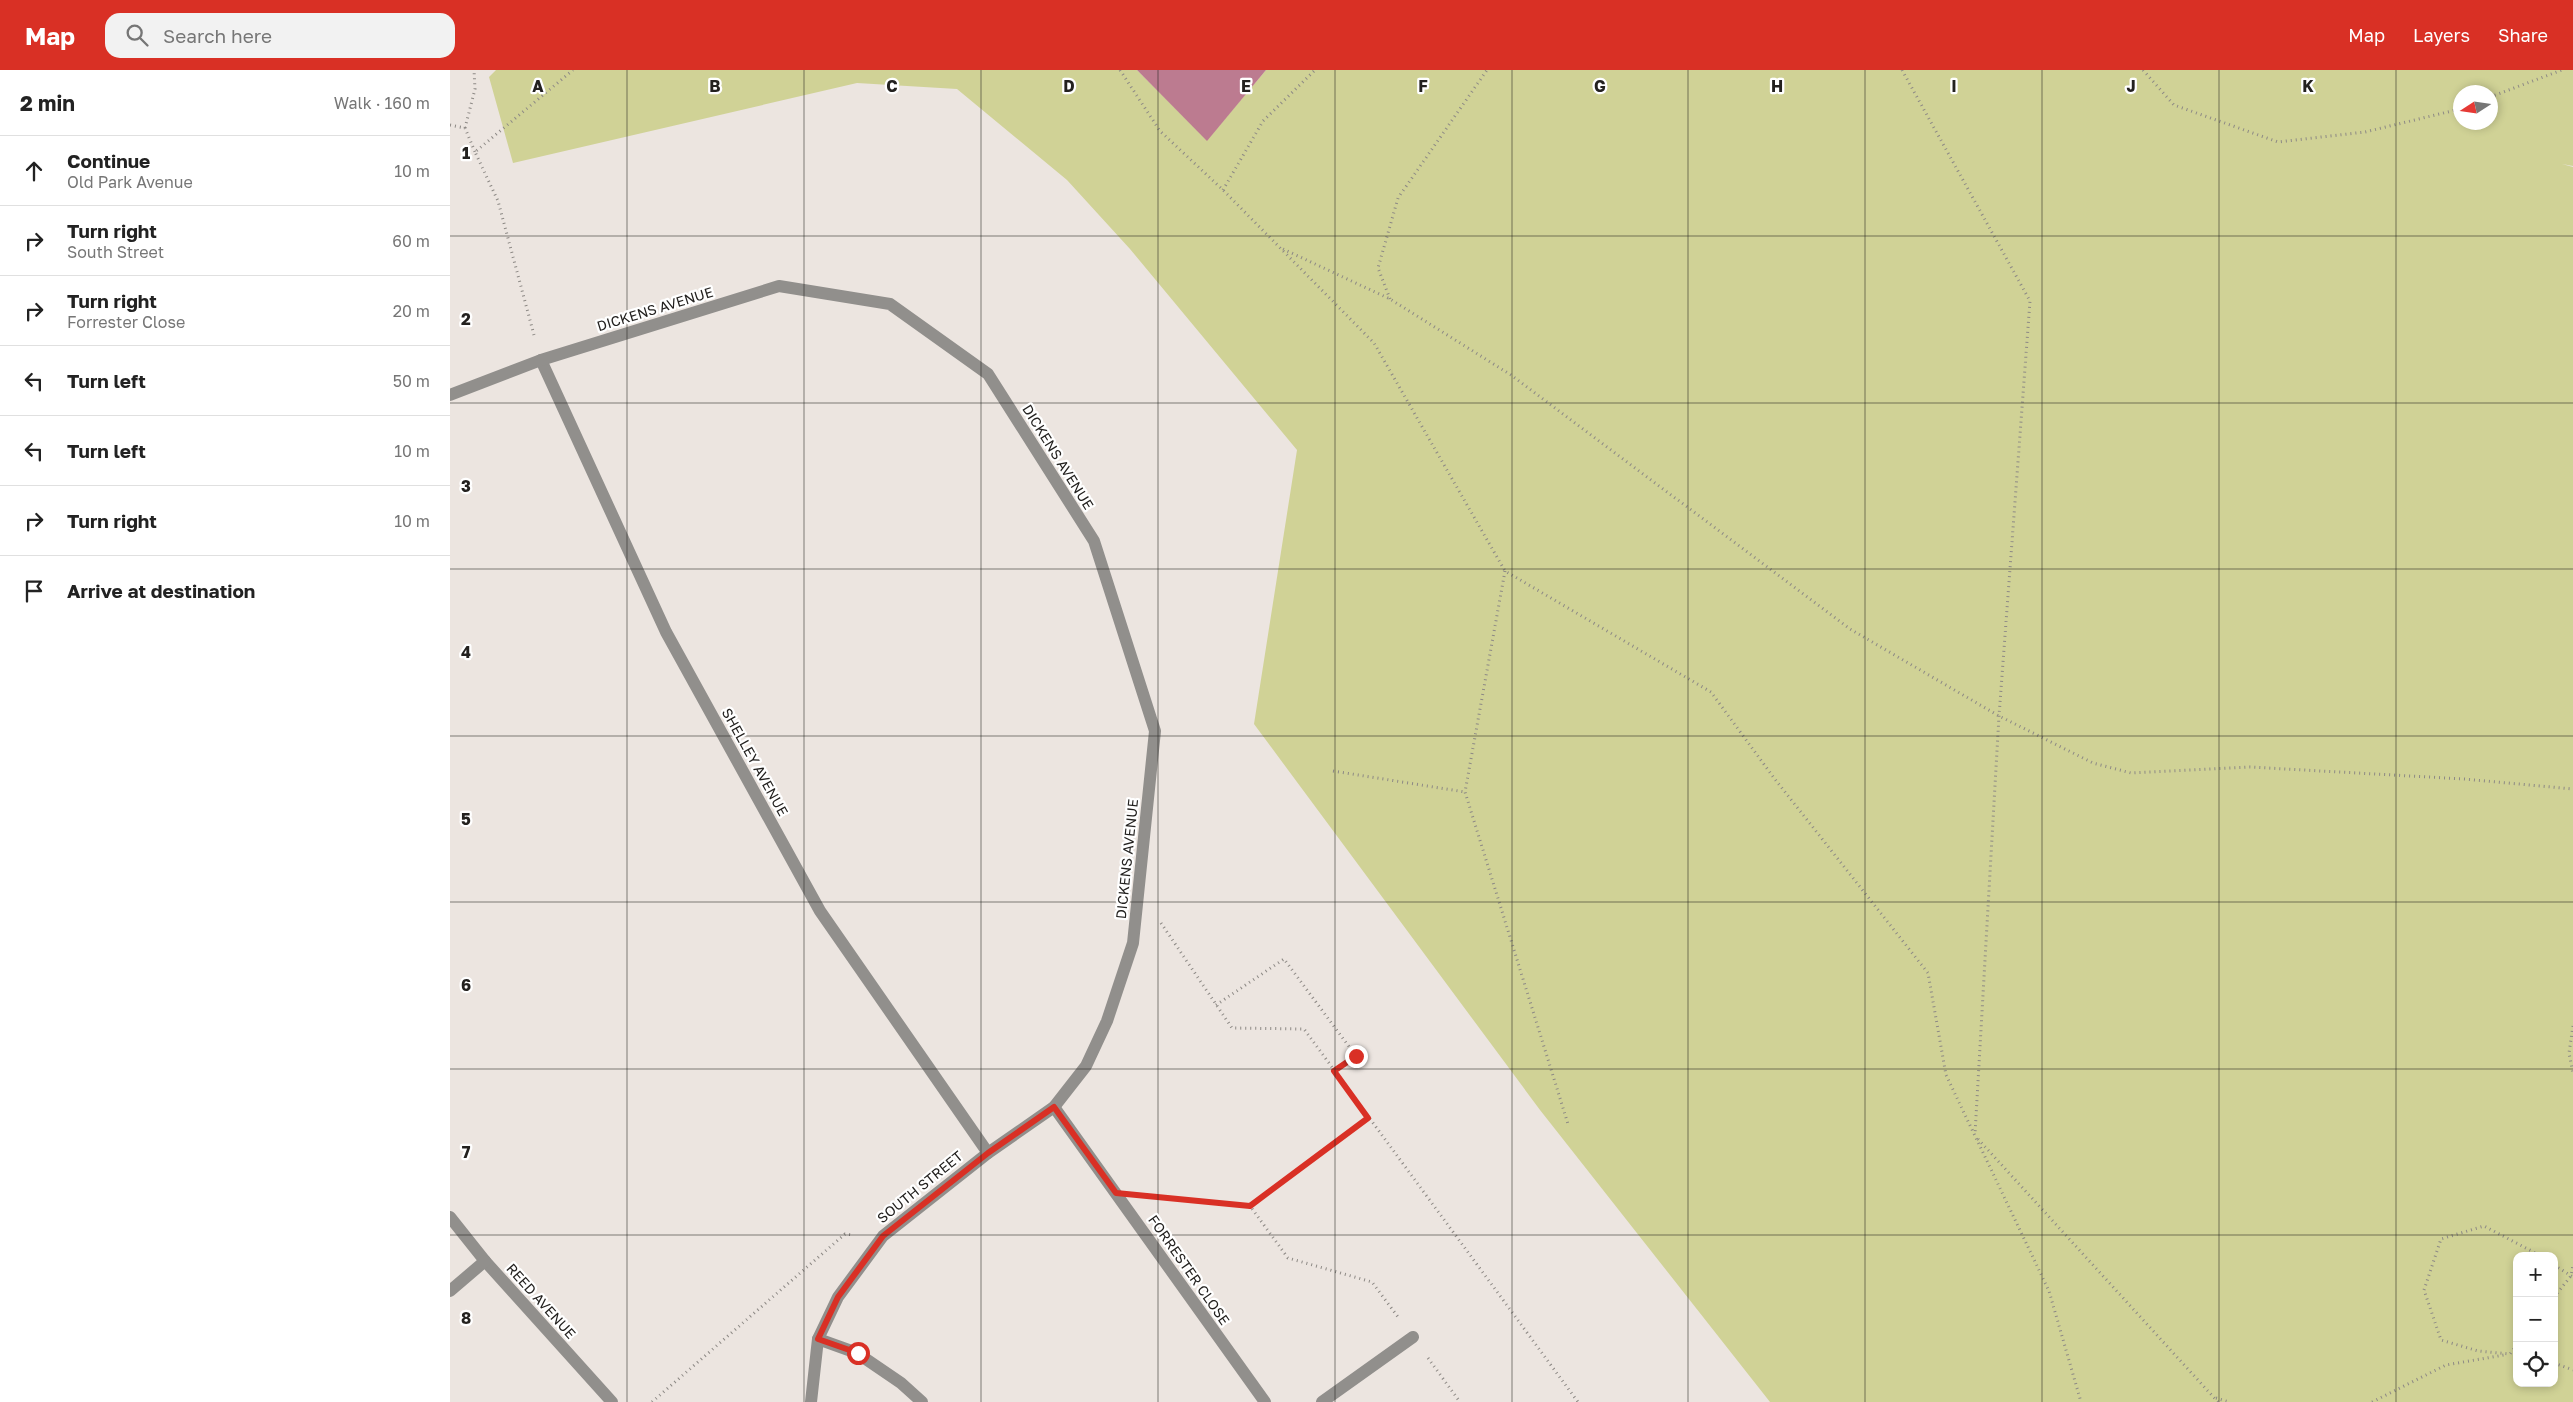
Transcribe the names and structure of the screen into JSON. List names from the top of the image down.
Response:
{
  "streets": {
    "street": [
      "DICKENS AVENUE",
      "SHELLEY AVENUE",
      "SOUTH STREET",
      "FORRESTER CLOSE",
      "REED AVENUE"
    ]
  },
  "crossings": [
    ["DICKENS AVENUE", "SHELLEY AVENUE"],
    ["DICKENS AVENUE", "SOUTH STREET"],
    ["DICKENS AVENUE", "FORRESTER CLOSE"],
    ["SHELLEY AVENUE", "SOUTH STREET"],
    ["SOUTH STREET", "FORRESTER CLOSE"]
  ],
  "north": "left",
  "page": {
    "header": "Map",
    "search": "Search here",
    "nav": ["Map", "Layers", "Share"],
    "heading": ["2 min", "Walk · 160 m"],
    "list": [
      ["Continue", "Old Park Avenue", "10 m"],
      ["Turn right", "South Street", "60 m"],
      ["Turn right", "Forrester Close", "20 m"],
      ["Turn left", "50 m"],
      ["Turn left", "10 m"],
      ["Turn right", "10 m"],
      "Arrive at destination"
    ],
    "map_buttons": ["+", "−"]
  },
  "grid": {
    "columns": [
      "A",
      "B",
      "C",
      "D",
      "E",
      "F",
      "G",
      "H",
      "I",
      "J",
      "K"
    ],
    "rows": [
      "1",
      "2",
      "3",
      "4",
      "5",
      "6",
      "7",
      "8"
    ]
  }
}
